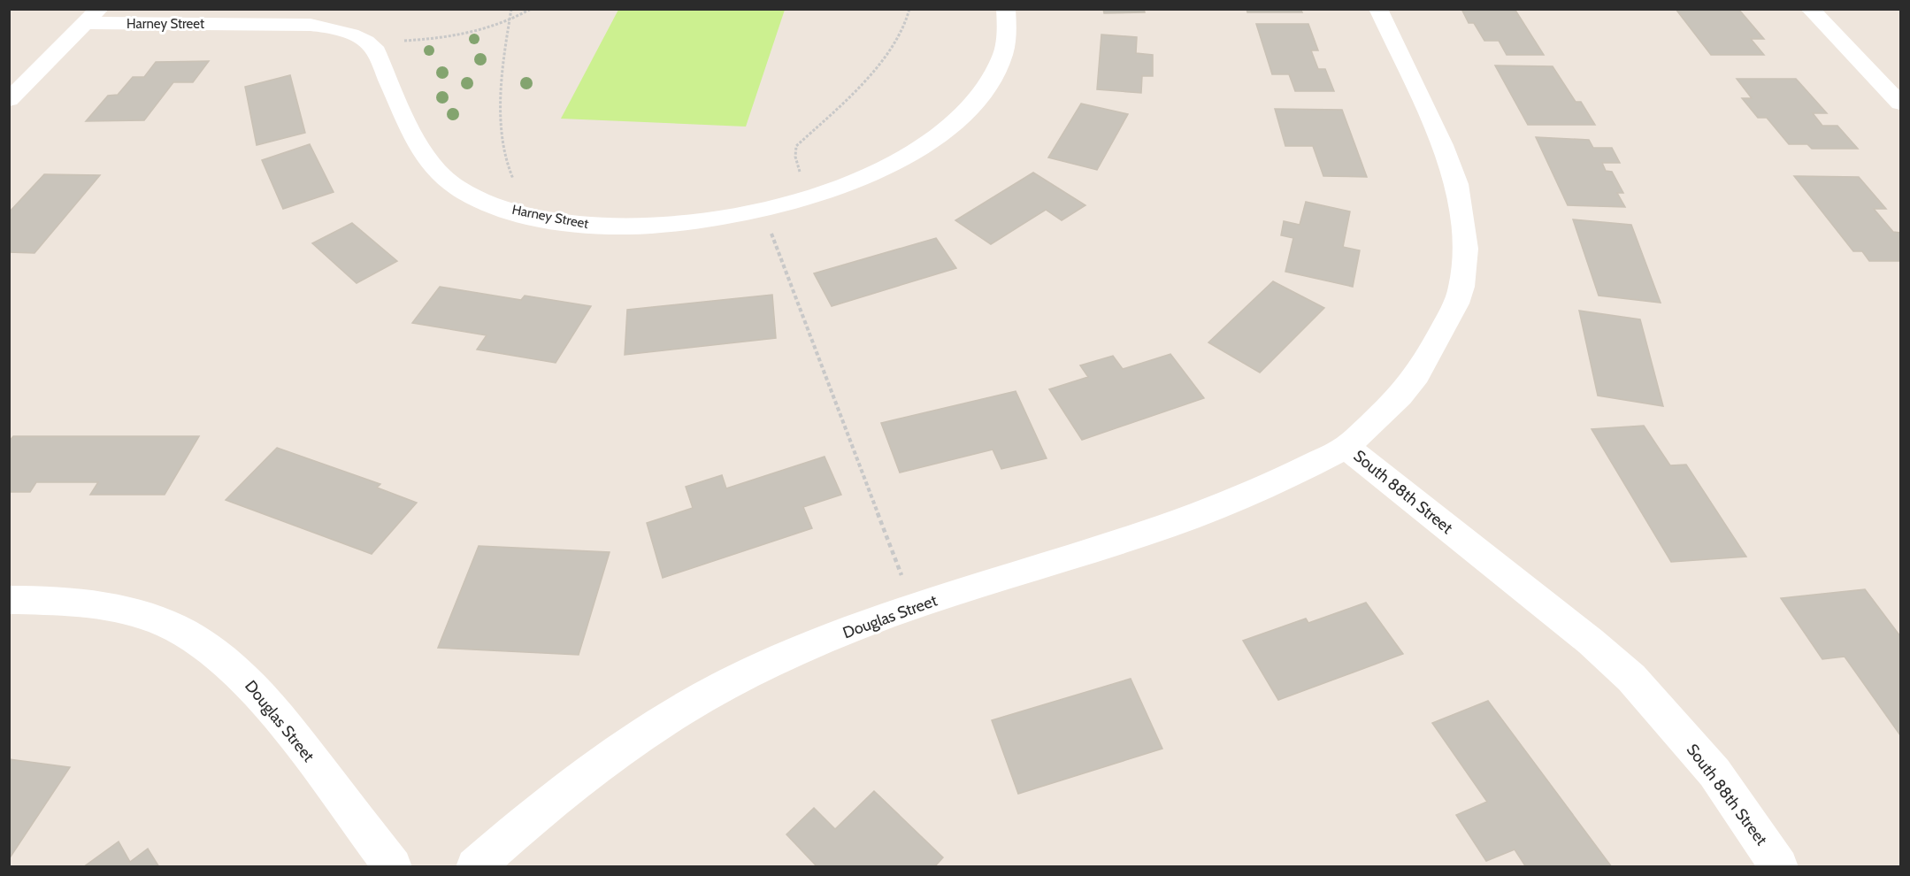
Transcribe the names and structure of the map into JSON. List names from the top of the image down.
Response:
{
  "streets": {
    "street": ["Harney Street", "South 88th Street", "Douglas Street"]
  },
  "crossings": [
    ["South 88th Street", "Douglas Street"]
  ]
}
